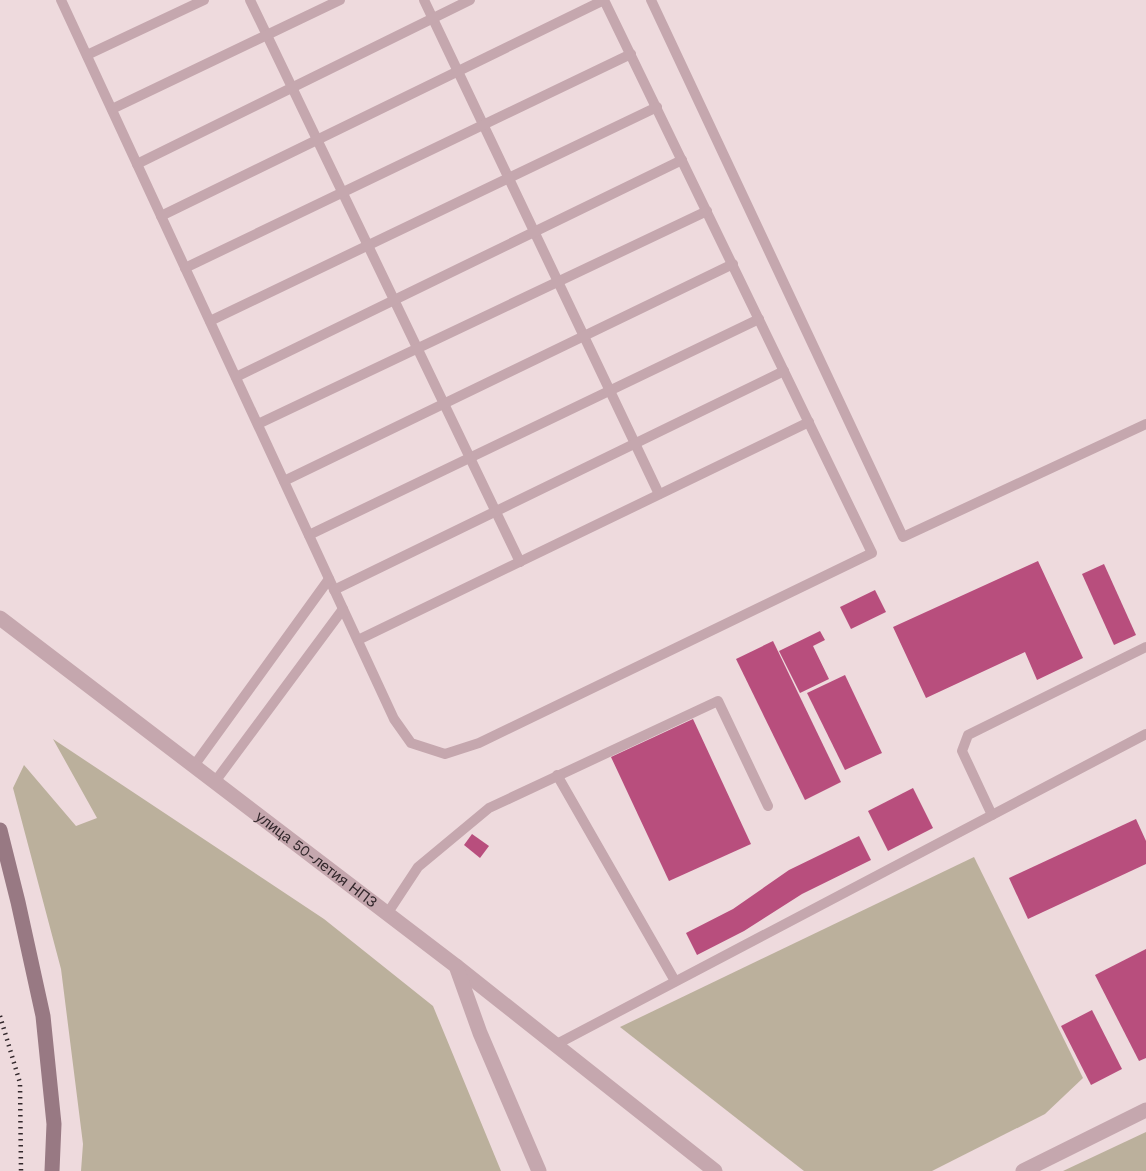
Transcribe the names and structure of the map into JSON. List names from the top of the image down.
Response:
{
  "streets": {
    "street": ["улица 50-летия НПЗ"]
  }
}
